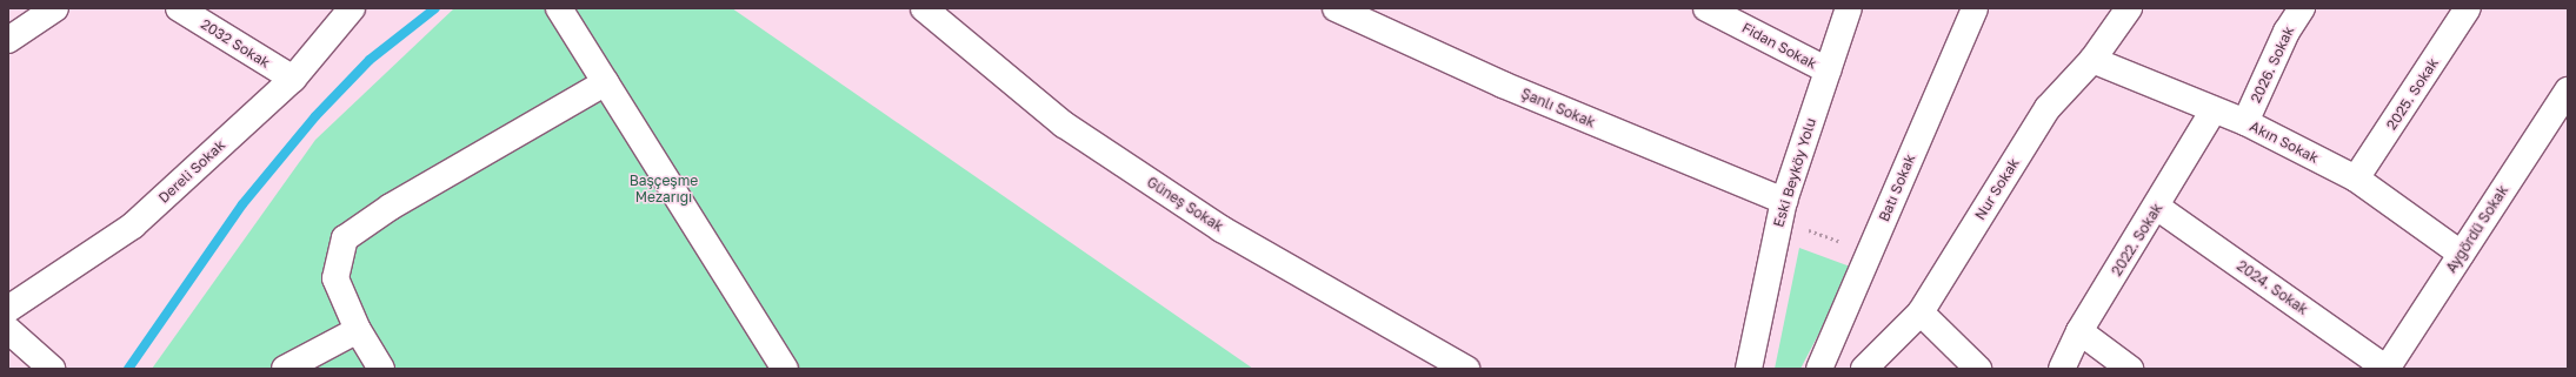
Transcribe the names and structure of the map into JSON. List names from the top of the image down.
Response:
{
  "streets": {
    "street": [
      "2032 Sokak",
      "Fidan Sokak",
      "2026. Sokak",
      "2025. Sokak",
      "Şanlı Sokak",
      "Akın Sokak",
      "Dereli Sokak",
      "Eski Beyköy Yolu",
      "Batı Sokak",
      "Nur Sokak",
      "Güneş Sokak",
      "Aygördü Sokak",
      "2022. Sokak",
      "2024. Sokak"
    ]
  },
  "crossings": [
    ["2032 Sokak", "Dereli Sokak"],
    ["Fidan Sokak", "Eski Beyköy Yolu"],
    ["2026. Sokak", "Akın Sokak"],
    ["2025. Sokak", "Akın Sokak"],
    ["Şanlı Sokak", "Eski Beyköy Yolu"],
    ["Akın Sokak", "Nur Sokak"],
    ["Akın Sokak", "Aygördü Sokak"],
    ["Akın Sokak", "2022. Sokak"],
    ["Aygördü Sokak", "2024. Sokak"],
    ["2022. Sokak", "2024. Sokak"]
  ],
  "parks": ["Başçeşme Mezarığı"]
}
